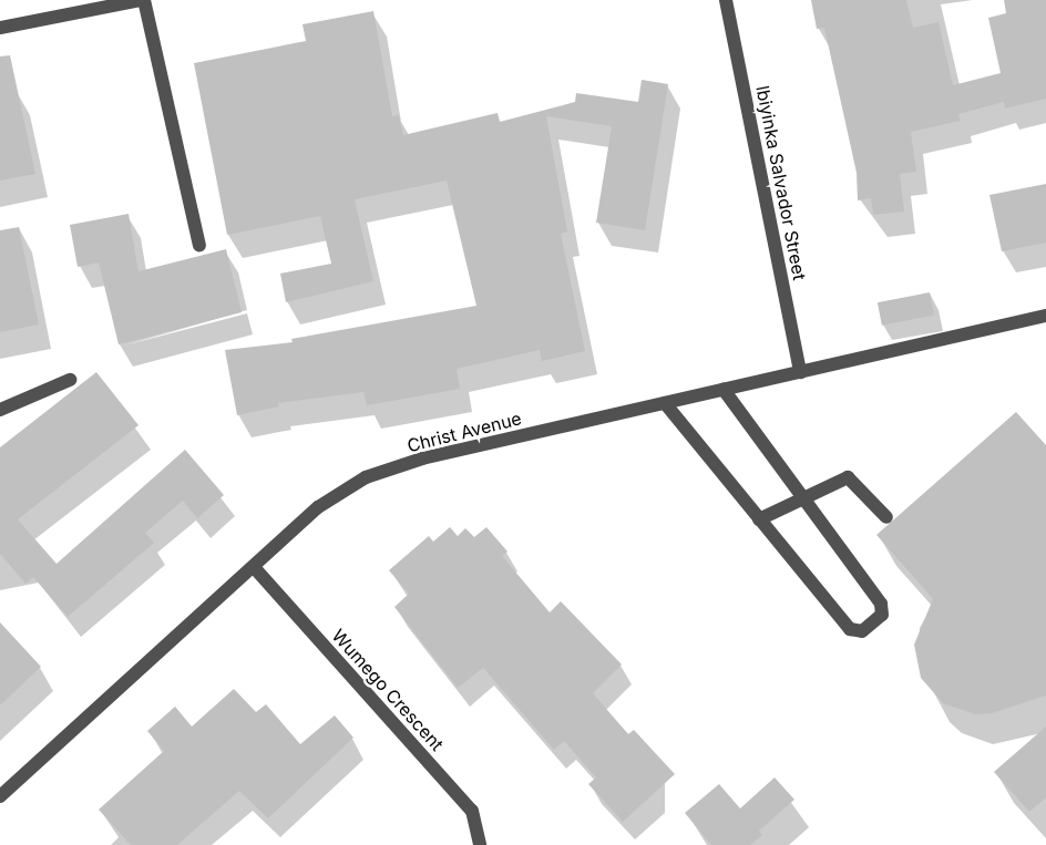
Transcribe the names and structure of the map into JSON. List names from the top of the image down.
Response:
{
  "streets": {
    "street": ["Ibiyinka Salvador Street", "Christ Avenue", "Wumego Crescent"]
  },
  "crossings": [
    ["Ibiyinka Salvador Street", "Christ Avenue"],
    ["Christ Avenue", "Wumego Crescent"]
  ]
}
